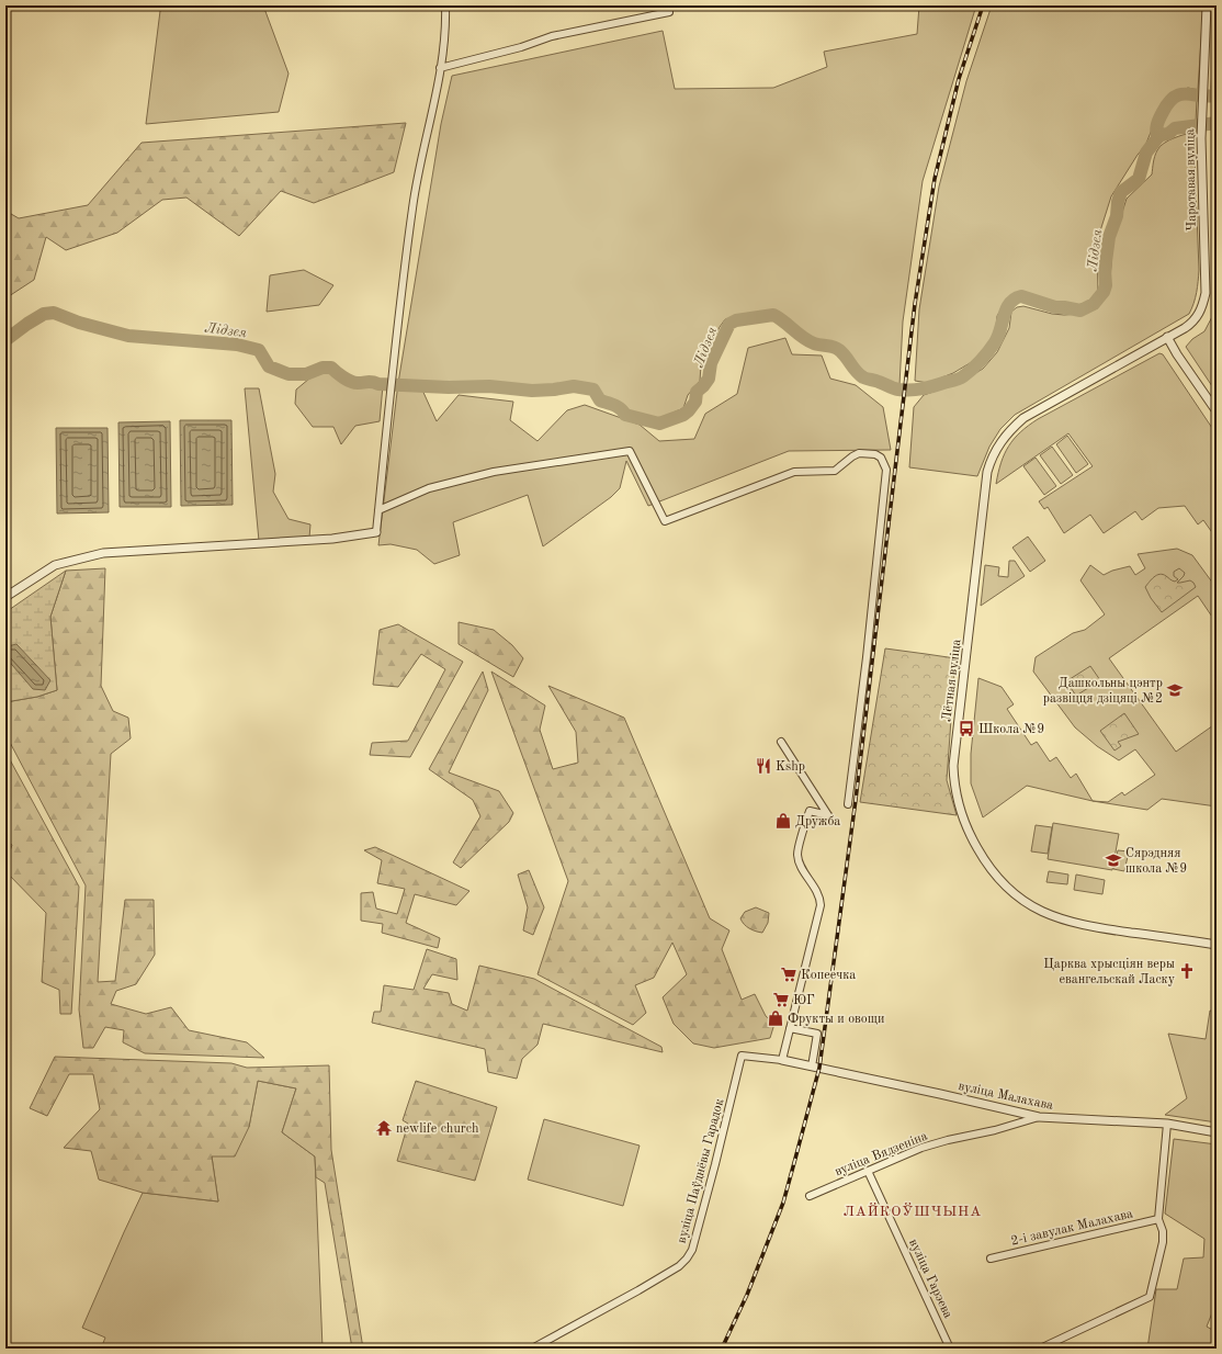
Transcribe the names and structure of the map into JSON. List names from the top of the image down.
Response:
{
  "streets": {
    "street": [
      "Чаротавая вуліца",
      "Лётная вуліца",
      "вуліца Малахава",
      "вуліца Вядзеніна",
      "вуліца Паўднёвы Гарадок",
      "2-і завулак Малахава",
      "вуліца Гарэева"
    ]
  },
  "crossings": [
    ["Чаротавая вуліца", "Лётная вуліца"],
    ["вуліца Малахава", "вуліца Вядзеніна"],
    ["вуліца Малахава", "вуліца Паўднёвы Гарадок"],
    ["вуліца Вядзеніна", "вуліца Гарэева"]
  ],
  "districts": ["ЛАЙКОЎШЧЫНА"],
  "water": ["Лідзея"],
  "places": {
    "school or university": ["Дашкольны цэнтр развіцця дзіцяці №2", "Сярэдняя школа №9"],
    "bus stop": ["Школа №9"],
    "restaurant": ["Kshp"],
    "shop": ["Дружба", "Фрукты и овощи"],
    "church": ["Царква хрысціян веры евангельскай Ласку"],
    "supermarket": ["Копеечка", "ЮГ"],
    "temple": ["newlife church"]
  }
}
